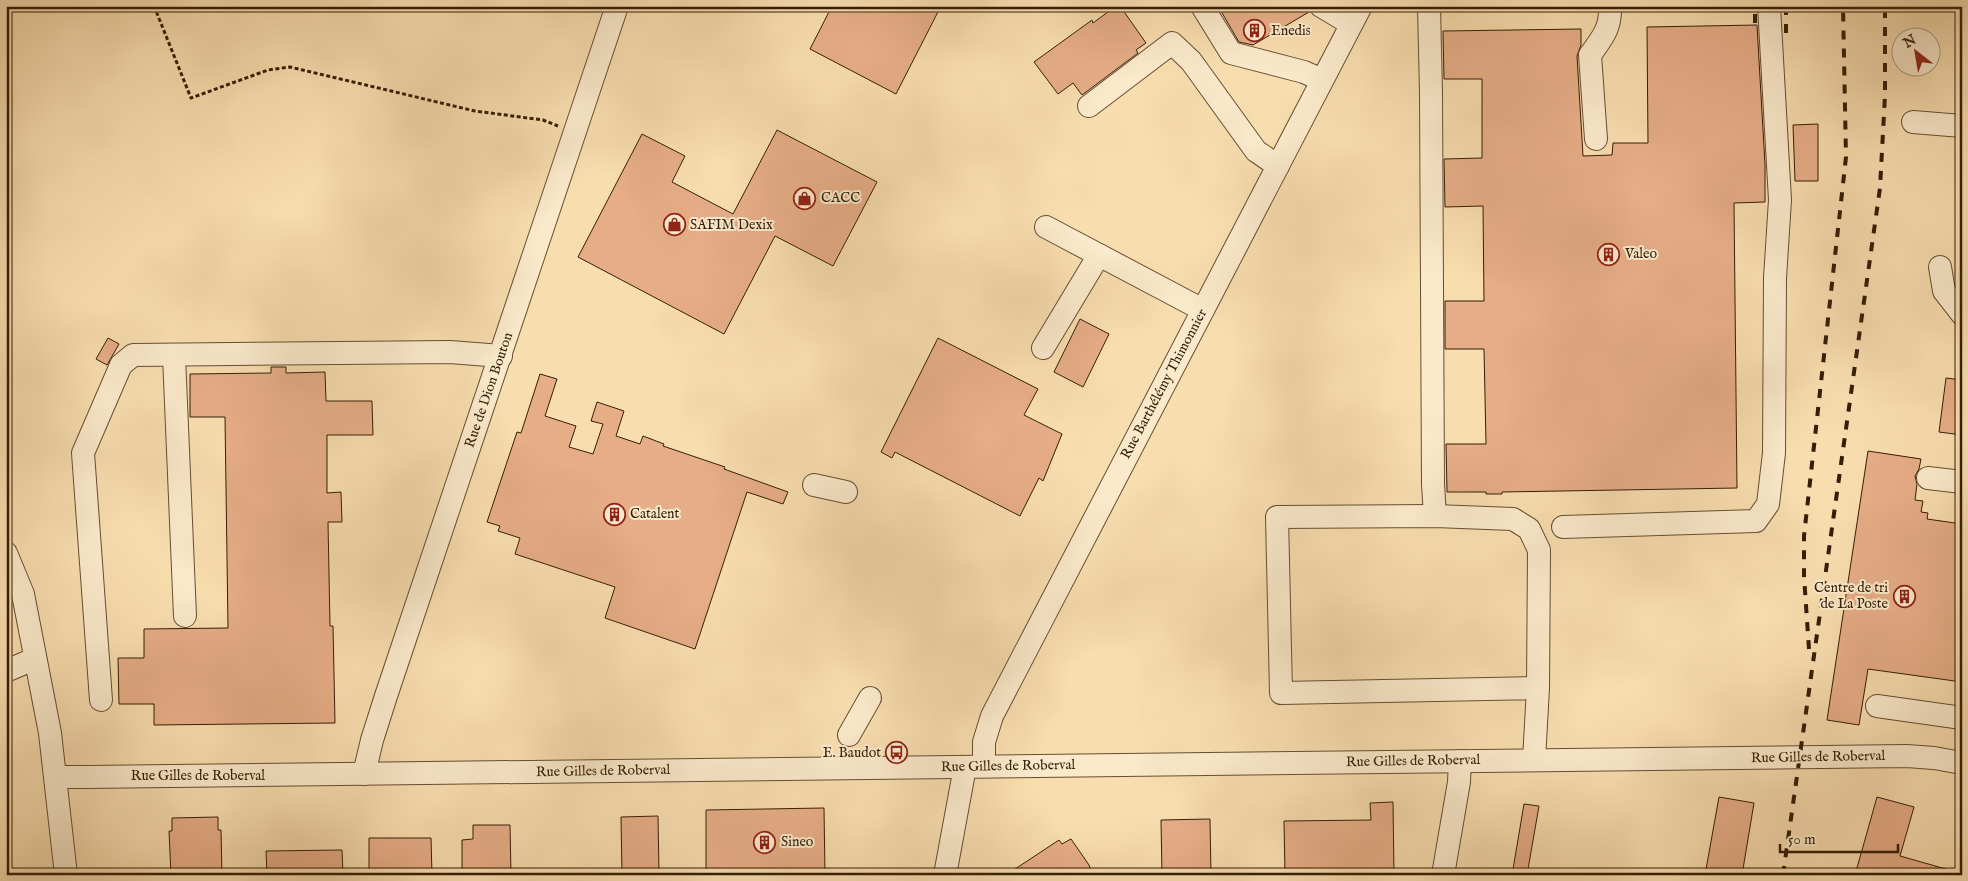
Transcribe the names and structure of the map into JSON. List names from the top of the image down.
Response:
{
  "streets": {
    "street": ["Rue Barthélémy Thimonnier", "Rue de Dion Bouton", "Rue Gilles de Roberval"]
  },
  "crossings": [
    ["Rue Barthélémy Thimonnier", "Rue Gilles de Roberval"],
    ["Rue de Dion Bouton", "Rue Gilles de Roberval"]
  ],
  "places": {
    "building": [
      "Enedis",
      "Valeo",
      "Catalent",
      "Centre de tri de La Poste",
      "Sineo"
    ],
    "shop": ["CACC", "SAFIM Dexix"],
    "bus stop": ["E. Baudot"]
  },
  "scale_bar": "50 m",
  "north": "top left"
}
